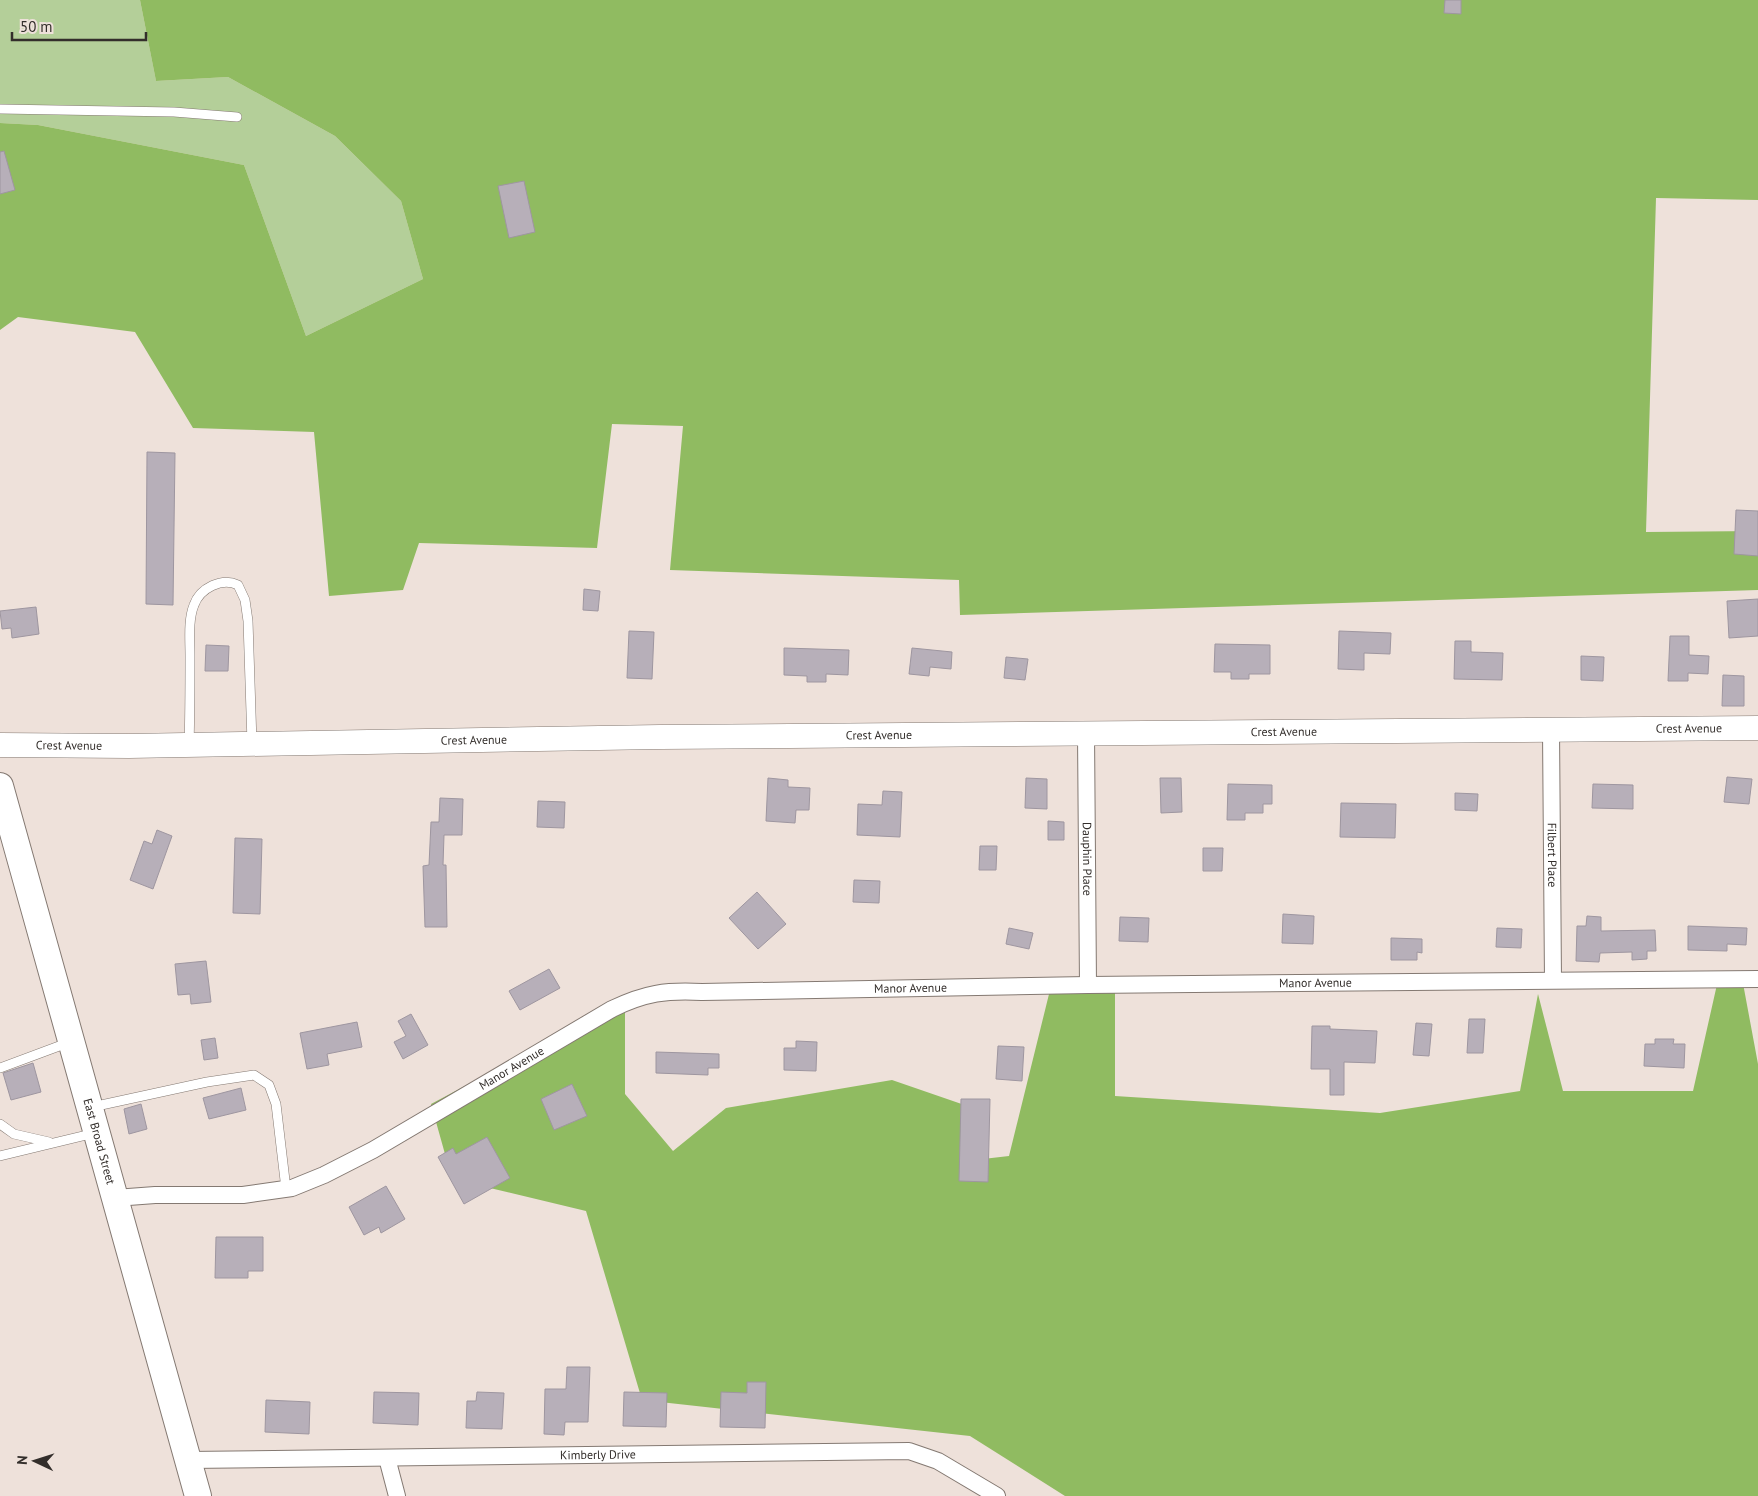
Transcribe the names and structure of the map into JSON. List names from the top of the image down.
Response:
{
  "streets": {
    "main road": ["East Broad Street"],
    "street": [
      "Crest Avenue",
      "Filbert Place",
      "Dauphin Place",
      "Manor Avenue",
      "Kimberly Drive"
    ]
  },
  "crossings": [
    ["Crest Avenue", "Filbert Place"],
    ["Crest Avenue", "Dauphin Place"],
    ["Filbert Place", "Manor Avenue"],
    ["Dauphin Place", "Manor Avenue"],
    ["Manor Avenue", "East Broad Street"],
    ["East Broad Street", "Kimberly Drive"]
  ],
  "scale_bar": "50 m",
  "north": "left"
}
